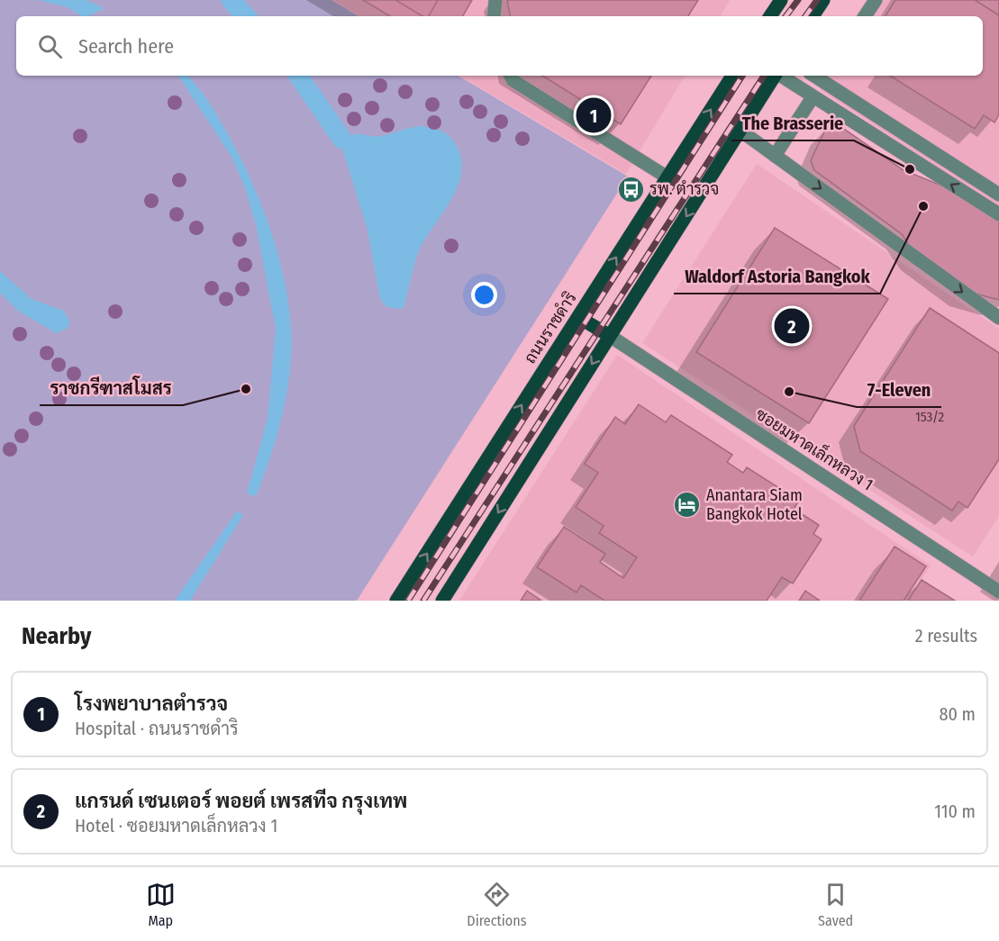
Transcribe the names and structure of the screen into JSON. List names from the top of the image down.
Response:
{
  "streets": {
    "main road": ["ถนนราชดำริ"],
    "street": ["ซอยมหาดเล็กหลวง 1"]
  },
  "places": {
    "other": [
      "The Brasserie",
      "Waldorf Astoria Bangkok",
      "ราชกรีฑาสโมสร",
      "7-Eleven"
    ],
    "bus stop": ["รพ. ตำรวจ"],
    "hotel": ["Anantara Siam Bangkok Hotel"]
  },
  "house_numbers": ["153/2"],
  "page": {
    "search": "Search here",
    "pins": ["1", "2"],
    "heading": ["Nearby", "2 results"],
    "list": [
      {
        "mark": "1",
        "name": "โรงพยาบาลตำรวจ",
        "note": "Hospital · ถนนราชดำริ",
        "value": "80 m"
      },
      {
        "mark": "2",
        "name": "แกรนด์ เซนเตอร์ พอยต์ เพรสทีจ กรุงเทพ",
        "note": "Hotel · ซอยมหาดเล็กหลวง 1",
        "value": "110 m"
      }
    ],
    "nav": ["Map", "Directions", "Saved"]
  }
}
